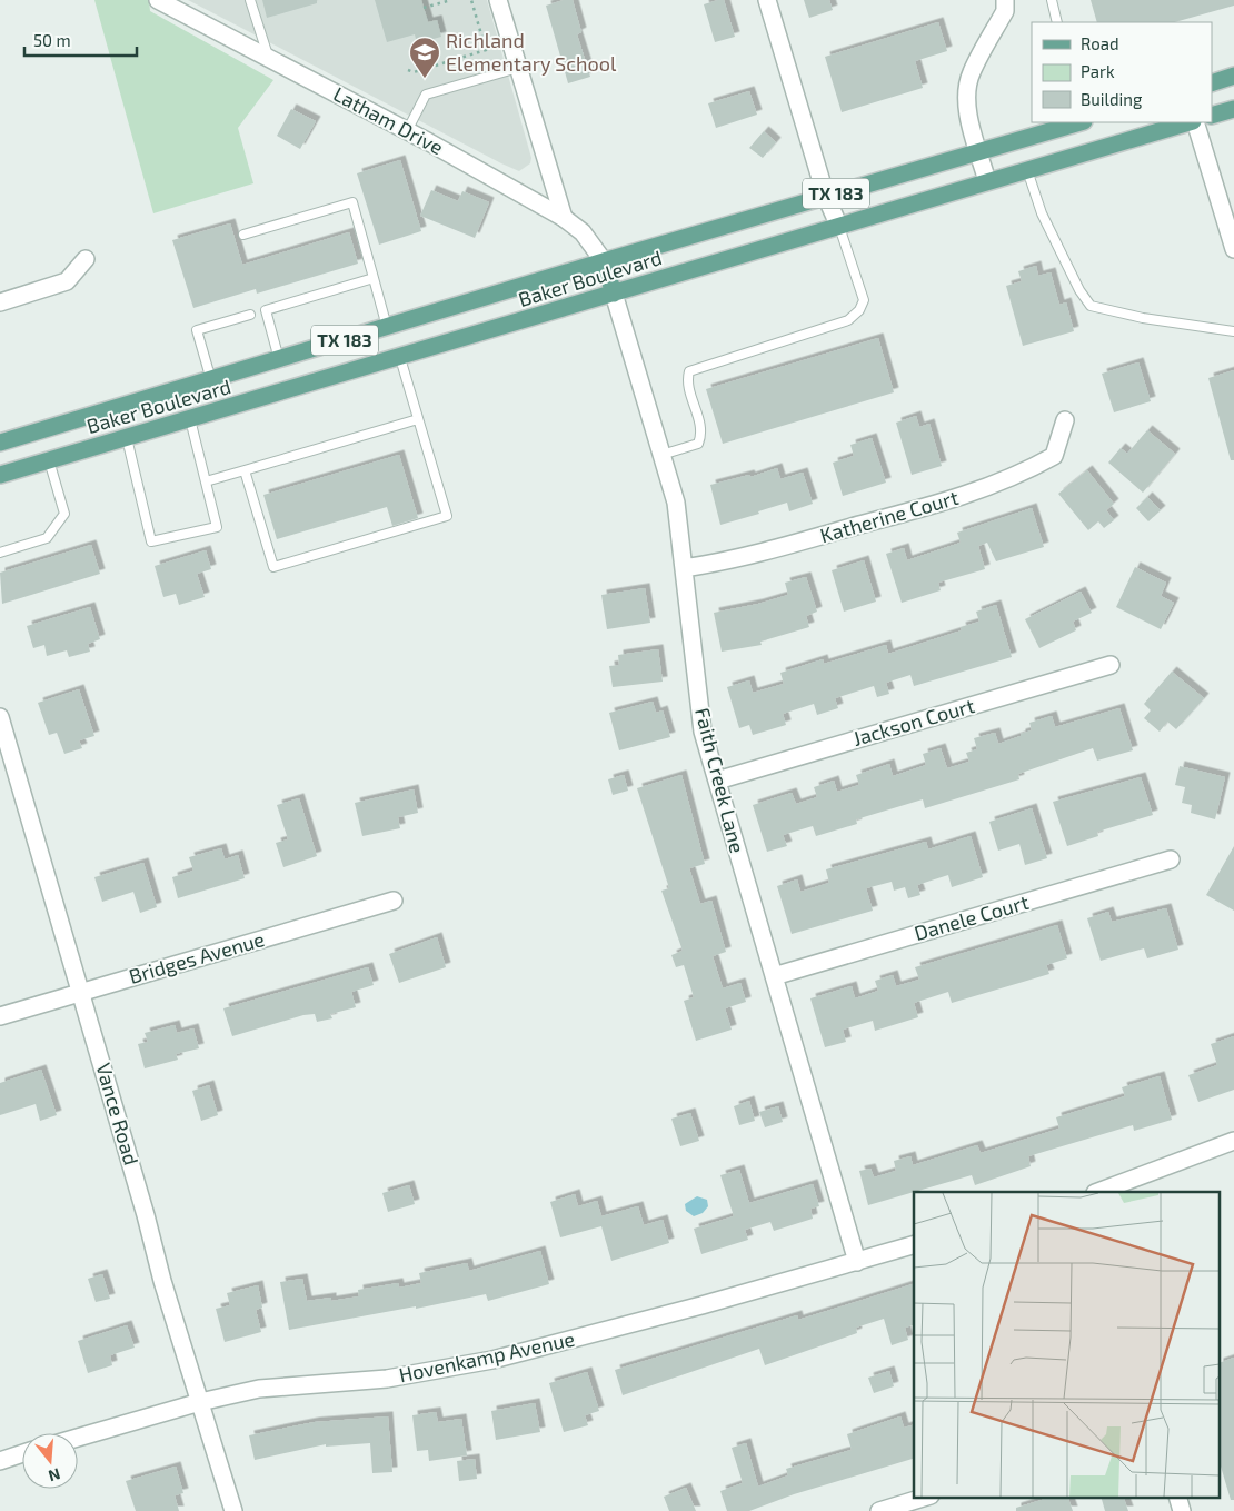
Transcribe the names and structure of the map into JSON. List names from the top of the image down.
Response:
{
  "streets": {
    "main road": ["TX 183", "Baker Boulevard"],
    "street": [
      "Latham Drive",
      "Katherine Court",
      "Jackson Court",
      "Faith Creek Lane",
      "Danele Court",
      "Bridges Avenue",
      "Vance Road",
      "Hovenkamp Avenue"
    ]
  },
  "crossings": [
    ["Latham Drive", "Baker Boulevard"],
    ["Baker Boulevard", "Faith Creek Lane"],
    ["Katherine Court", "Faith Creek Lane"],
    ["Jackson Court", "Faith Creek Lane"],
    ["Faith Creek Lane", "Danele Court"],
    ["Faith Creek Lane", "Hovenkamp Avenue"],
    ["Bridges Avenue", "Vance Road"],
    ["Vance Road", "Hovenkamp Avenue"]
  ],
  "places": {
    "school or university": ["Richland Elementary School"]
  },
  "legend": ["Road", "Park", "Building"],
  "scale_bar": "50 m",
  "north": "bottom"
}
